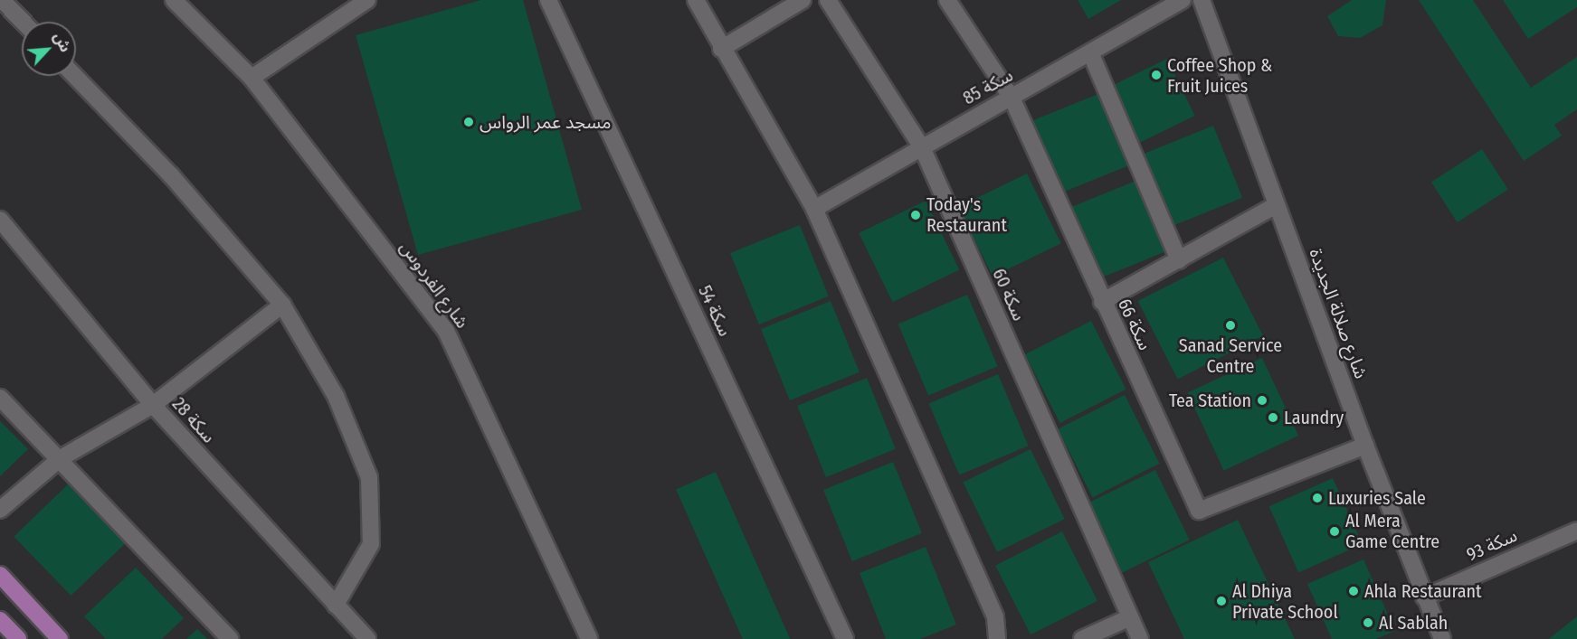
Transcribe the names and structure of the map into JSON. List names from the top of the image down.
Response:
{
  "streets": {
    "street": [
      "سكة 85",
      "شارع الفردوس",
      "سكة 60",
      "سكة 54",
      "شارع صلالة الجديدة",
      "سكة 66",
      "سكة 28",
      "سكة 93"
    ]
  },
  "crossings": [
    ["سكة 85", "سكة 60"],
    ["سكة 85", "سكة 66"],
    ["شارع صلالة الجديدة", "سكة 66"],
    ["شارع صلالة الجديدة", "سكة 93"]
  ],
  "places": [
    "Coffee Shop & Fruit Juices",
    "مسجد عمر الرواس",
    "Today's Restaurant",
    "Sanad Service Centre",
    "Tea Station",
    "Laundry",
    "Luxuries Sale",
    "Al Mera Game Centre",
    "Ahla Restaurant",
    "Al Dhiya Private School",
    "Al Sablah"
  ],
  "north": "top right"
}
